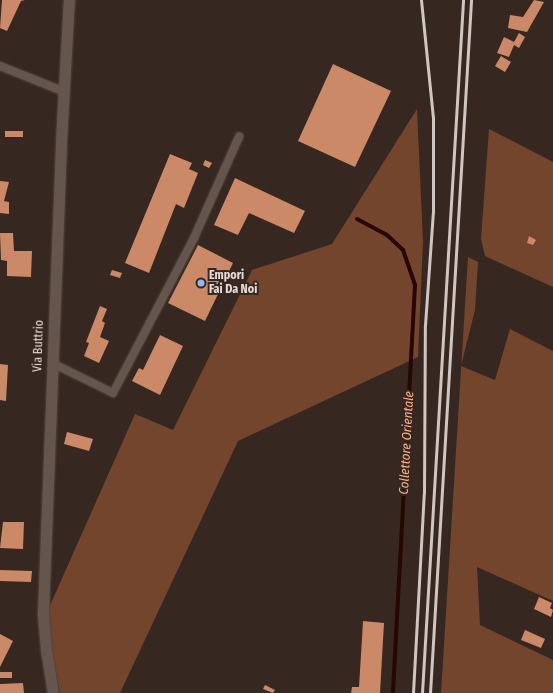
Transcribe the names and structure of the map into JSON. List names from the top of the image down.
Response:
{
  "streets": {
    "street": ["Via Buttrio"]
  },
  "water": ["Collettore Orientale"],
  "places": ["Empori Fai Da Noi"]
}
